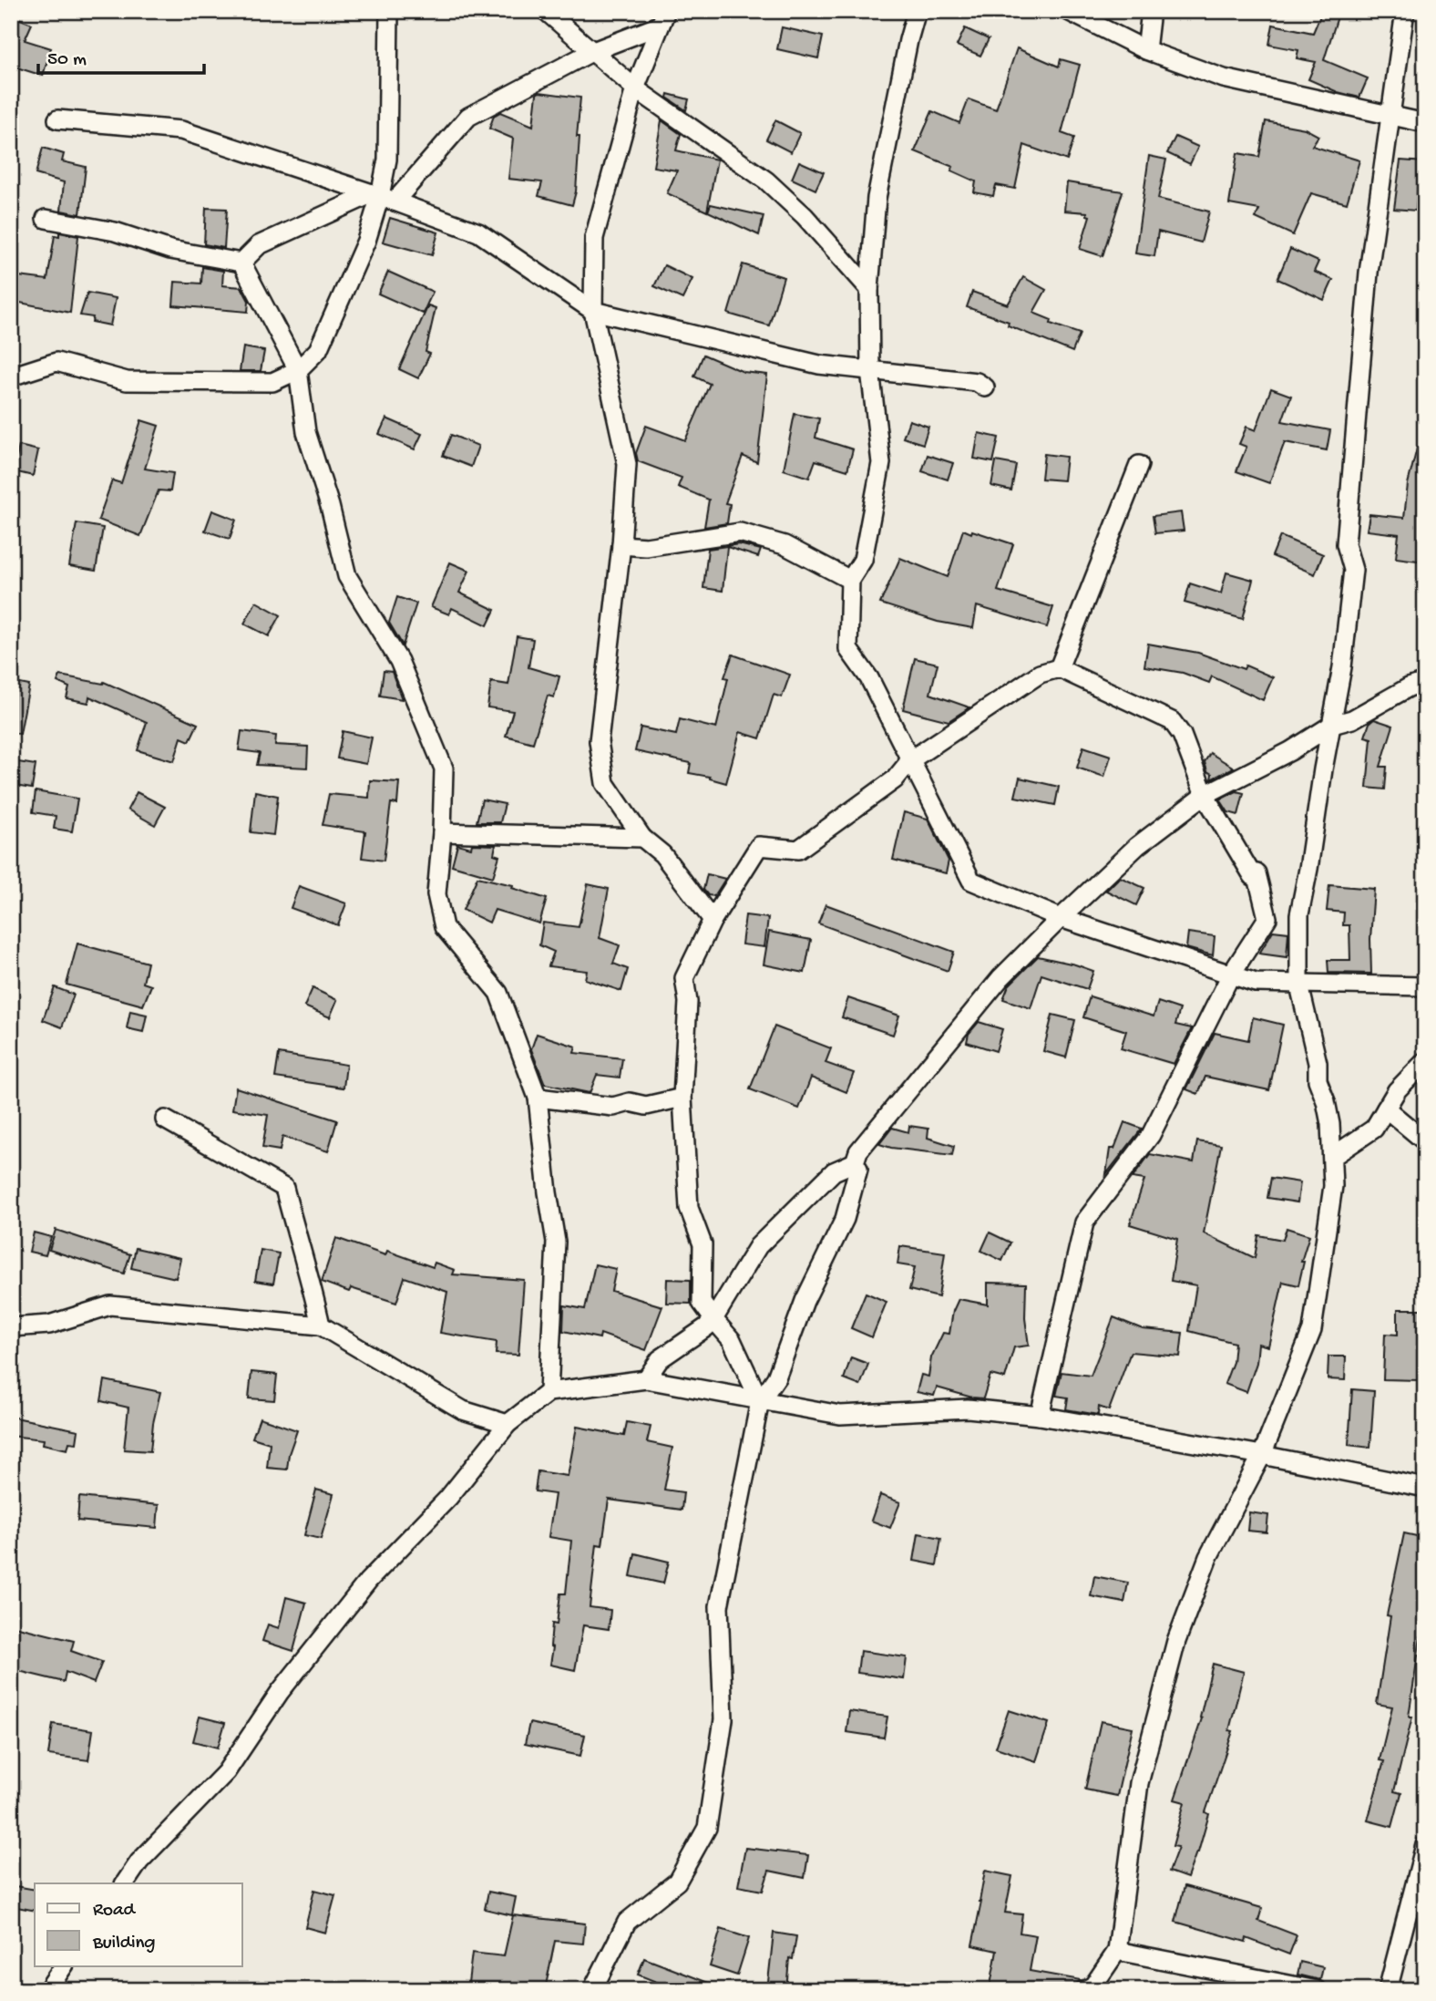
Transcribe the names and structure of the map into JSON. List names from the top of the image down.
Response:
{
  "legend": ["Road", "Building"],
  "scale_bar": "50 m"
}
